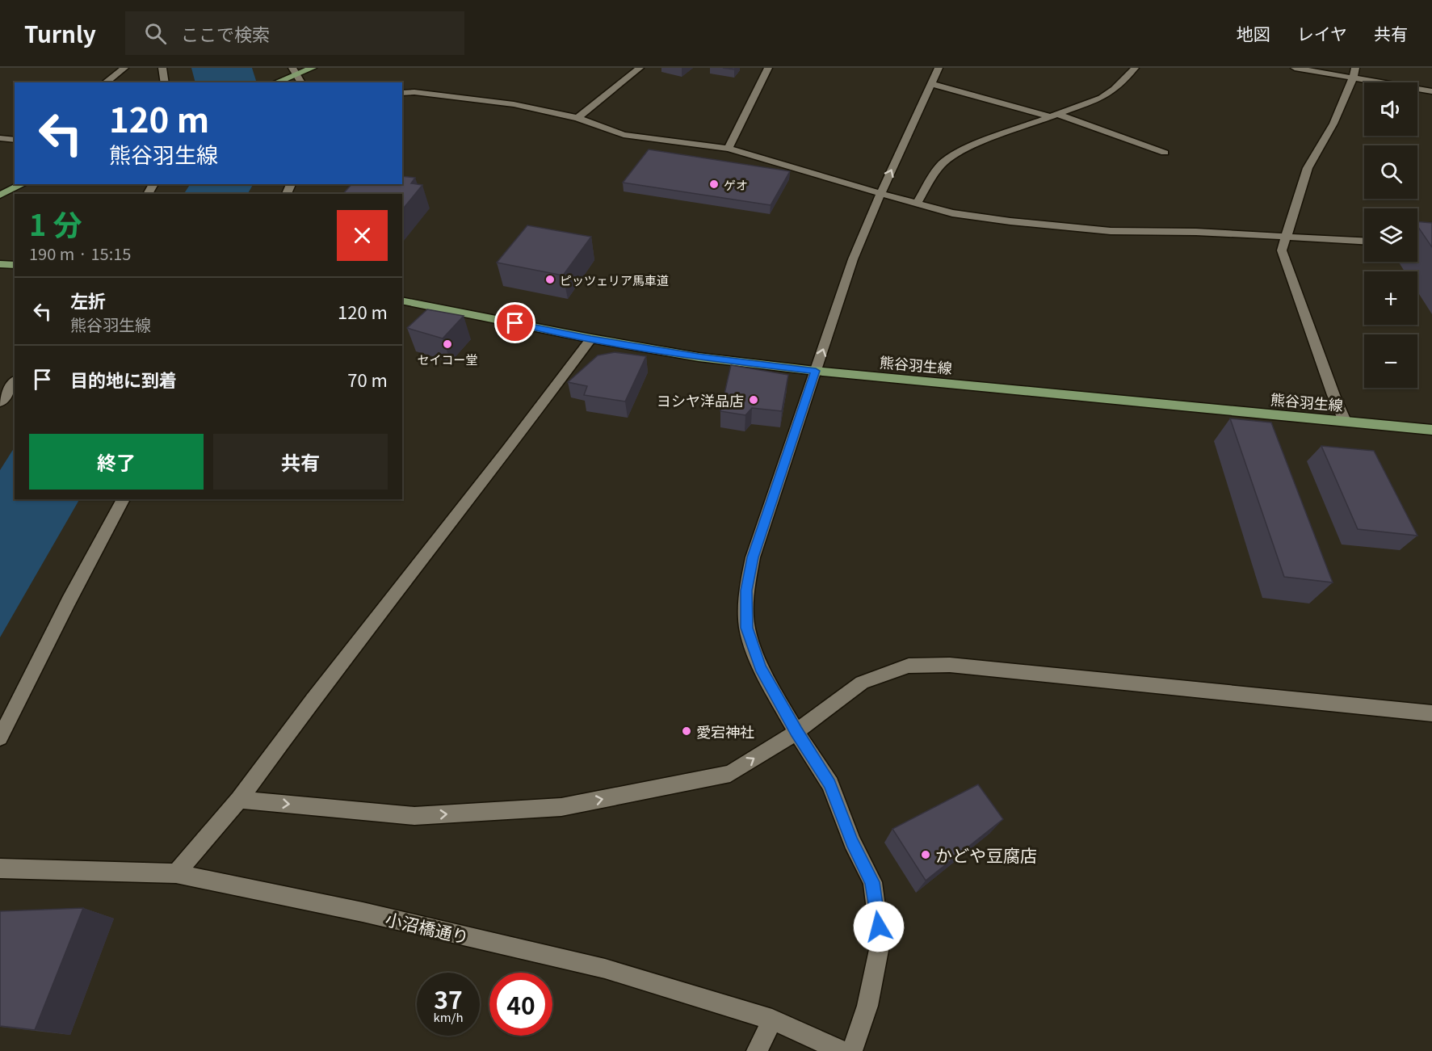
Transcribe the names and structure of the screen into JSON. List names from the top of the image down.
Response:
{
  "streets": {
    "main road": ["熊谷羽生線"],
    "street": ["小沼橋通り"]
  },
  "places": [
    "ゲオ",
    "ピッツェリア馬車道",
    "セイコー堂",
    "ヨシヤ洋品店",
    "愛宕神社",
    "かどや豆腐店"
  ],
  "page": {
    "header": "Turnly",
    "search": "ここで検索",
    "nav": ["地図", "レイヤ", "共有"],
    "map_buttons": ["+", "−"],
    "turn": ["120 m", "熊谷羽生線"],
    "heading": ["1 分", "190 m · 15:15"],
    "list": [
      {
        "name": "左折",
        "note": "熊谷羽生線",
        "value": "120 m"
      },
      {
        "name": "目的地に到着",
        "value": "70 m"
      }
    ],
    "buttons": ["終了", "共有"],
    "speed": "37 km/h",
    "limit": "40"
  }
}
